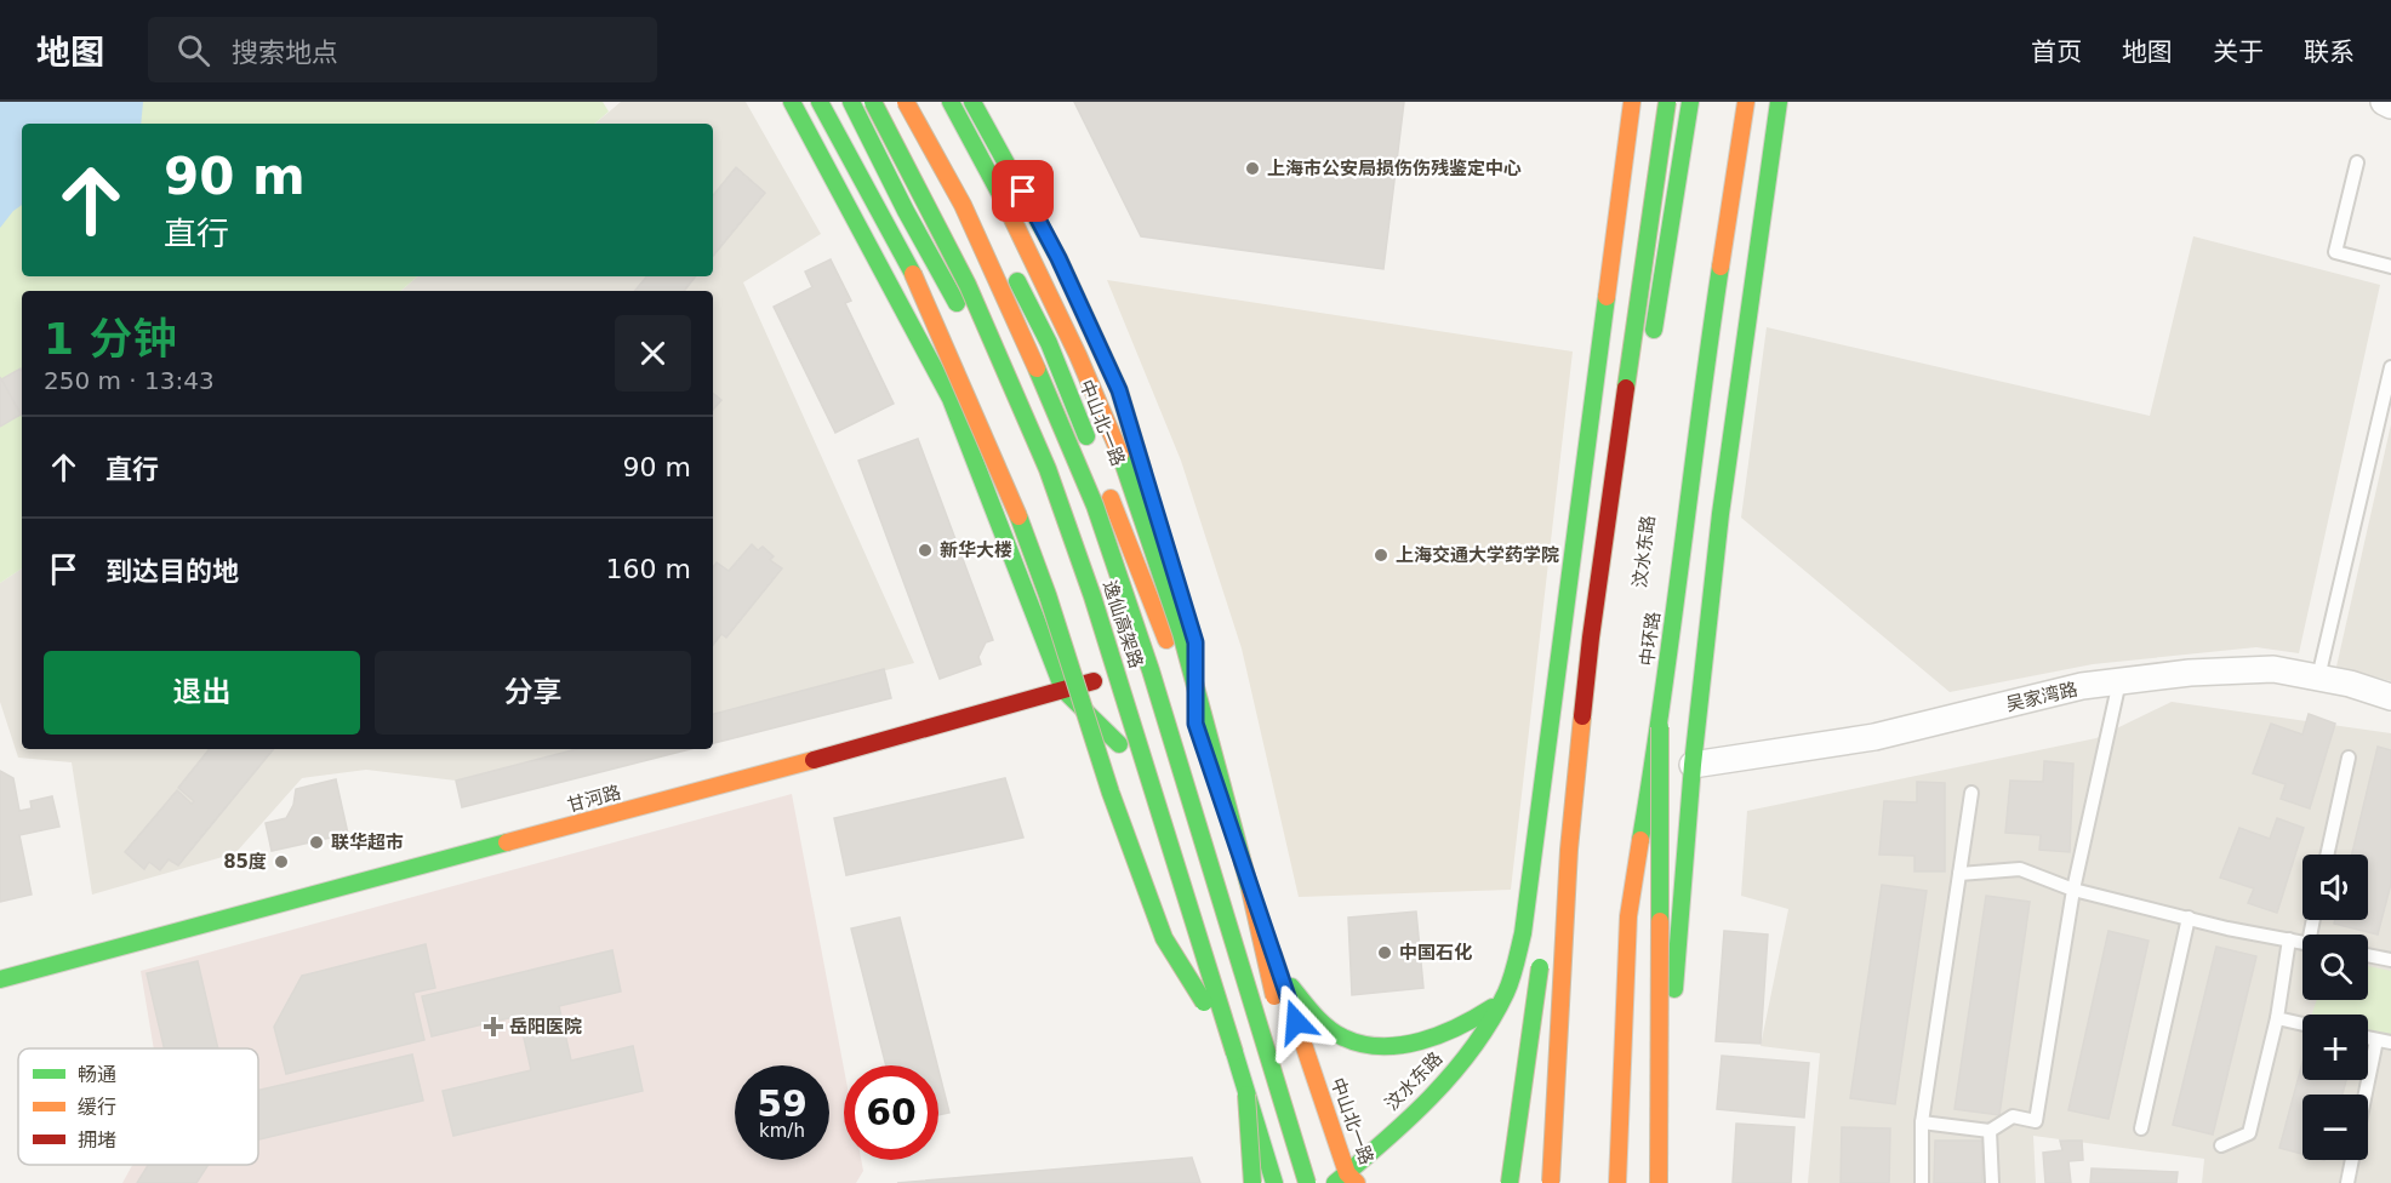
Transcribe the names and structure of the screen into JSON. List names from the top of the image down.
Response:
{
  "streets": {
    "main road": [
      "中山北一路",
      "汶水东路",
      "逸仙高架路",
      "中环路",
      "甘河路"
    ],
    "street": ["吴家湾路"]
  },
  "crossings": [
    ["中山北一路", "汶水东路"],
    ["中山北一路", "甘河路"],
    ["汶水东路", "中环路"]
  ],
  "places": {
    "other": [
      "上海市公安局损伤伤残鉴定中心",
      "新华大楼",
      "上海交通大学药学院",
      "联华超市",
      "85度",
      "中国石化"
    ],
    "health": ["岳阳医院"]
  },
  "legend": ["畅通", "缓行", "拥堵"],
  "page": {
    "header": "地图",
    "search": "搜索地点",
    "nav": [
      "首页",
      "地图",
      "关于",
      "联系"
    ],
    "turn": ["90 m", "直行"],
    "heading": ["1 分钟", "250 m · 13:43"],
    "list": [
      {
        "name": "直行",
        "value": "90 m"
      },
      {
        "name": "到达目的地",
        "value": "160 m"
      }
    ],
    "buttons": ["退出", "分享"],
    "map_buttons": ["+", "−"],
    "speed": "59 km/h",
    "limit": "60"
  }
}
